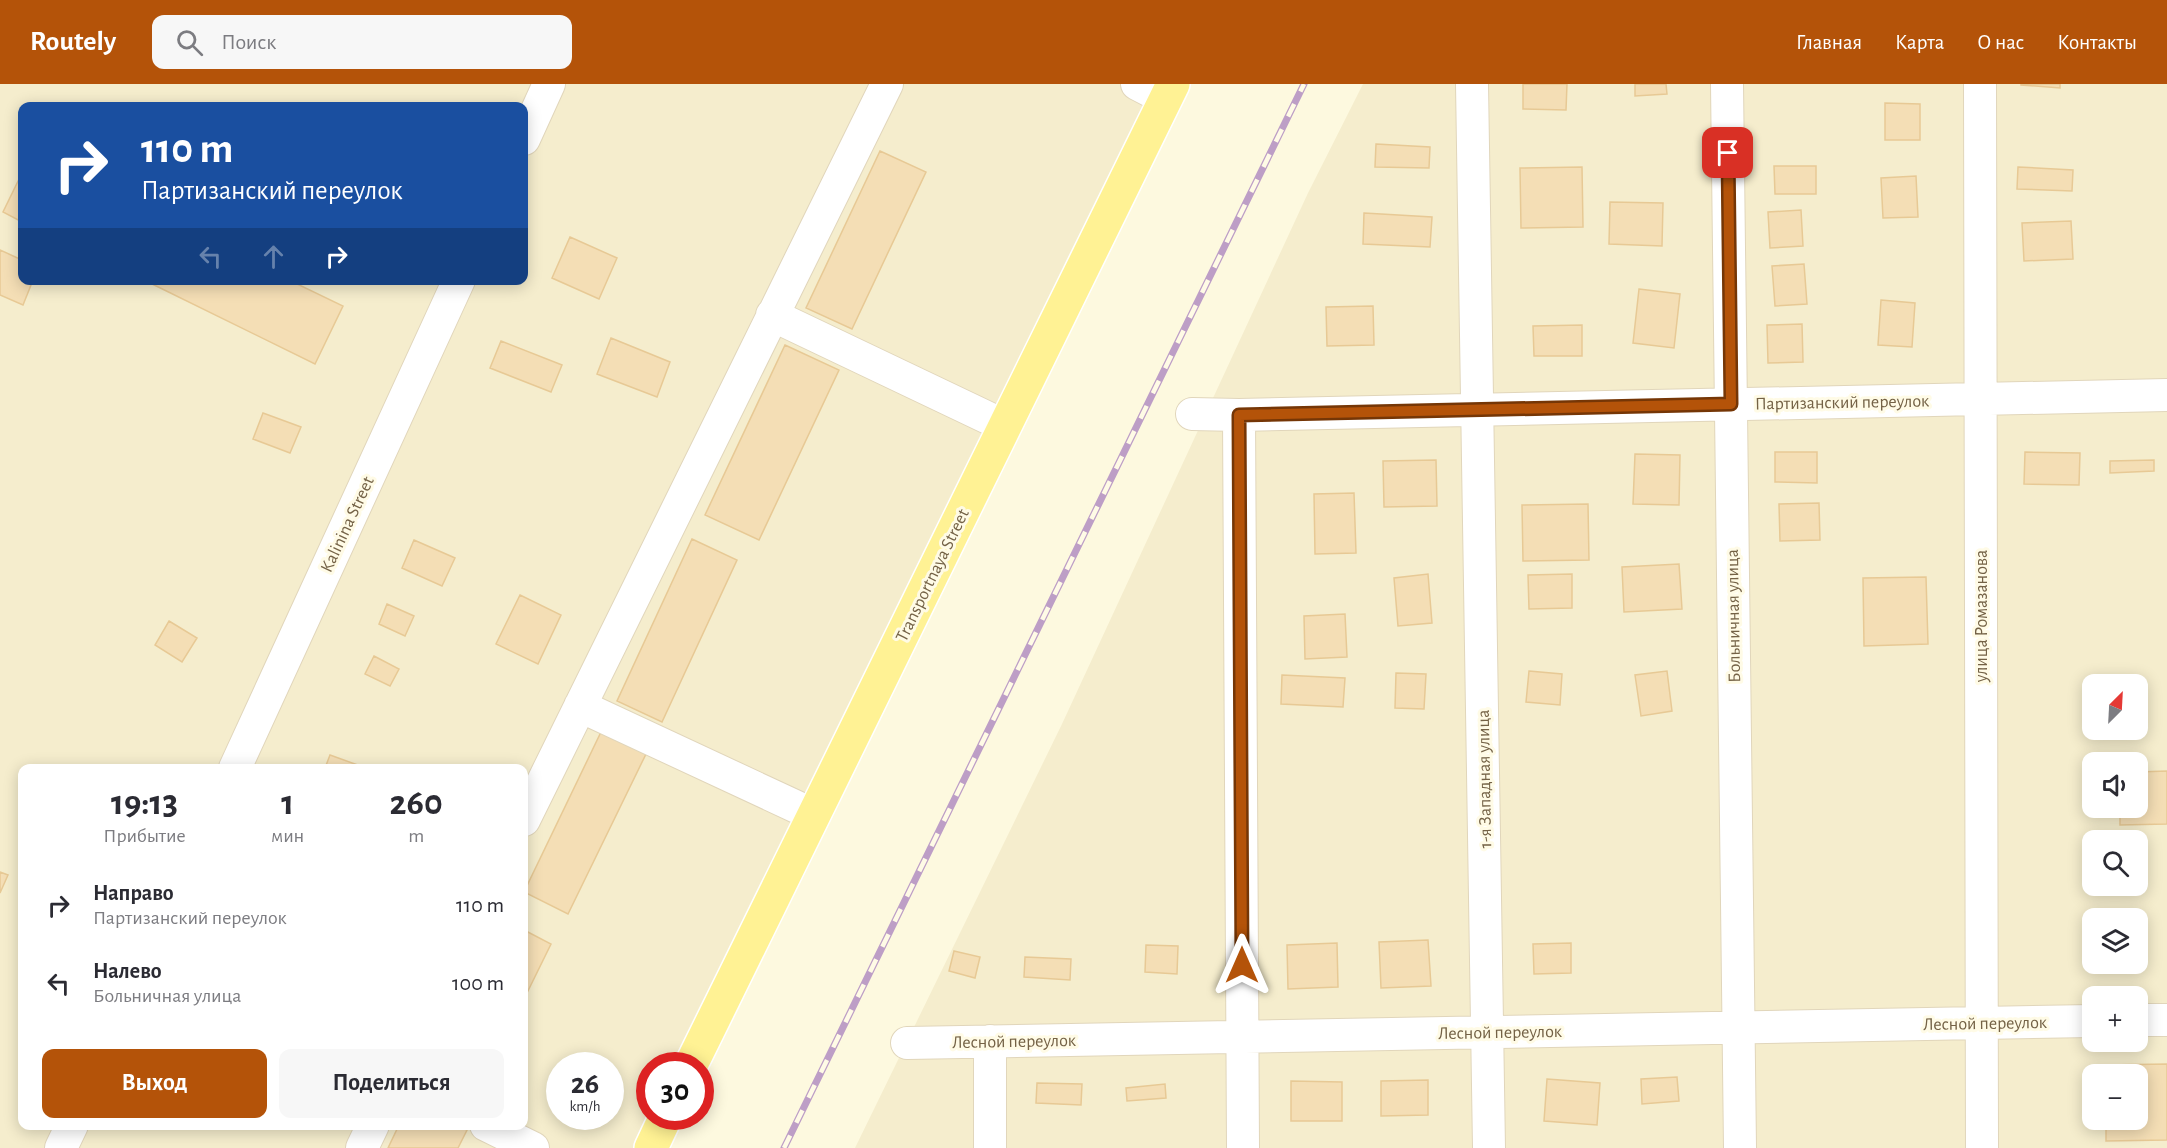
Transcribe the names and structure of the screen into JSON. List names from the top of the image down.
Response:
{
  "streets": {
    "main road": ["Transportnaya Street"],
    "street": [
      "Партизанский переулок",
      "Kalinina Street",
      "Больничная улица",
      "улица Ромазанова",
      "1-я Западная улица",
      "Лесной переулок"
    ]
  },
  "crossings": [
    ["Партизанский переулок", "Больничная улица"],
    ["Партизанский переулок", "улица Ромазанова"],
    ["Партизанский переулок", "1-я Западная улица"],
    ["Больничная улица", "Лесной переулок"],
    ["улица Ромазанова", "Лесной переулок"],
    ["1-я Западная улица", "Лесной переулок"]
  ],
  "north": "top right",
  "page": {
    "header": "Routely",
    "search": "Поиск",
    "nav": [
      "Главная",
      "Карта",
      "О нас",
      "Контакты"
    ],
    "turn": ["110 m", "Партизанский переулок"],
    "map_buttons": ["+", "−"],
    "eta": [
      "19:13",
      "Прибытие",
      "1",
      "мин",
      "260",
      "m"
    ],
    "list": [
      {
        "name": "Направо",
        "note": "Партизанский переулок",
        "value": "110 m"
      },
      {
        "name": "Налево",
        "note": "Больничная улица",
        "value": "100 m"
      }
    ],
    "buttons": ["Выход", "Поделиться"],
    "speed": "26 km/h",
    "limit": "30"
  }
}
